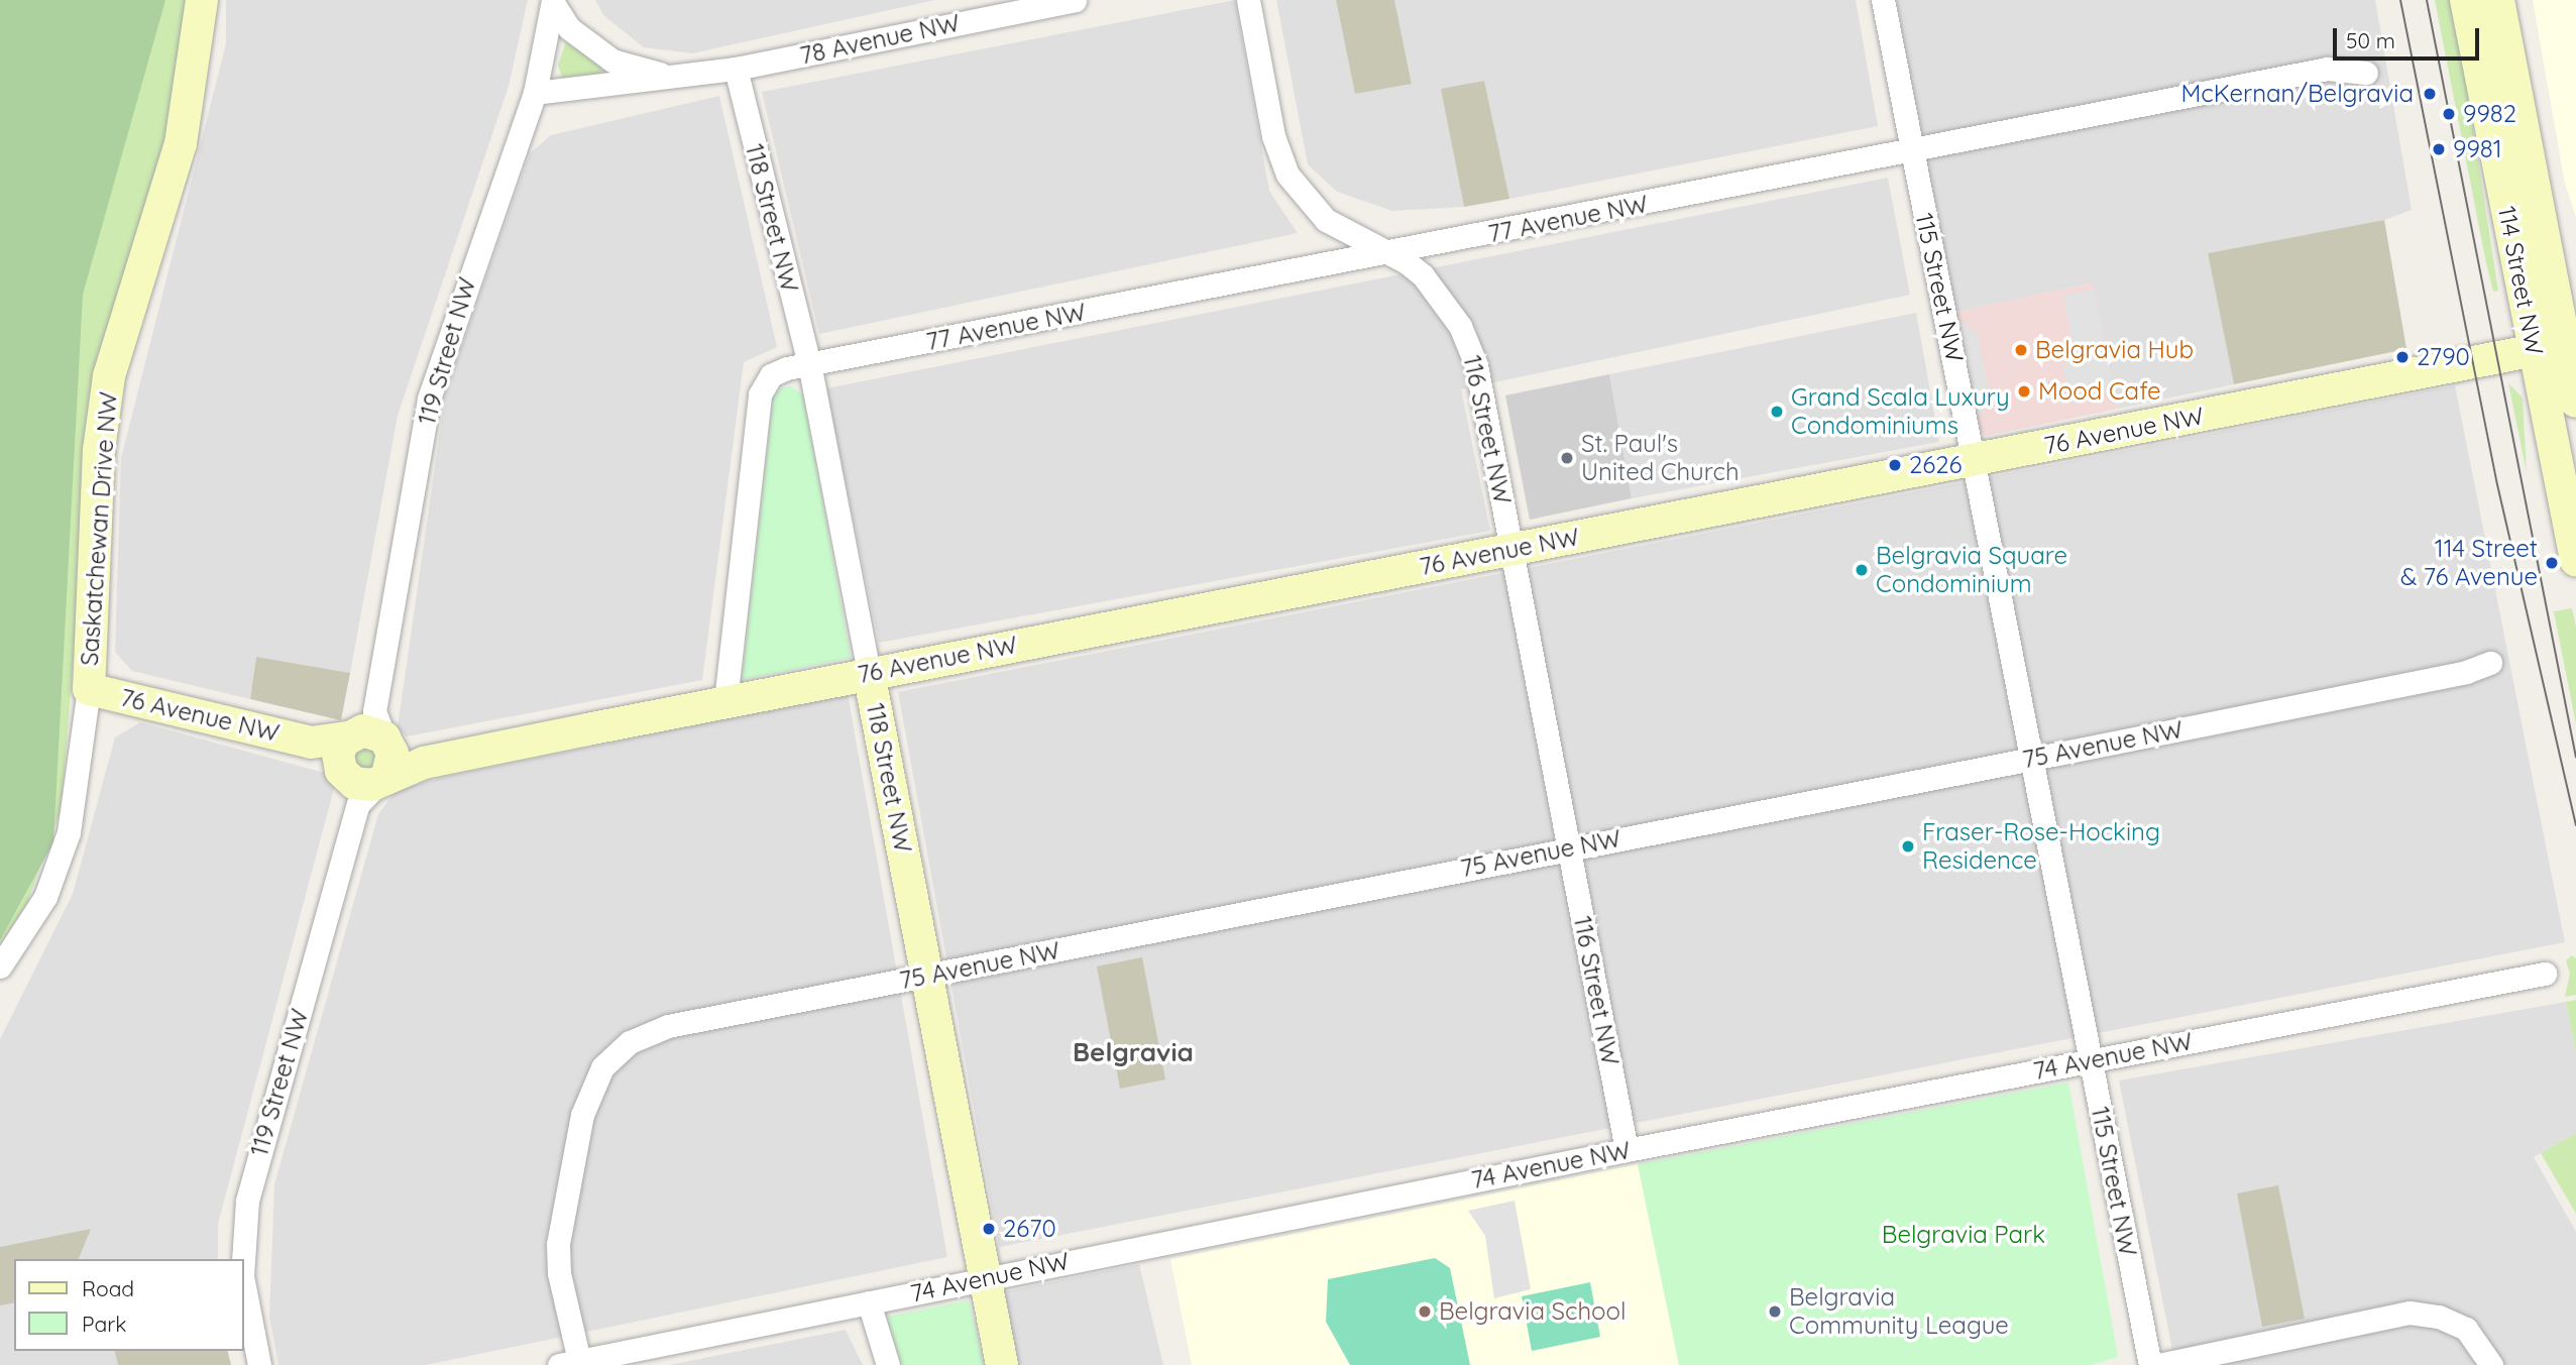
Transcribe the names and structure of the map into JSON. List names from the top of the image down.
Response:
{
  "streets": {
    "street": [
      "78 Avenue NW",
      "118 Street NW",
      "77 Avenue NW",
      "114 Street NW",
      "115 Street NW",
      "119 Street NW",
      "116 Street NW",
      "76 Avenue NW",
      "Saskatchewan Drive NW",
      "75 Avenue NW",
      "74 Avenue NW"
    ]
  },
  "crossings": [
    ["78 Avenue NW", "118 Street NW"],
    ["78 Avenue NW", "119 Street NW"],
    ["118 Street NW", "77 Avenue NW"],
    ["118 Street NW", "76 Avenue NW"],
    ["118 Street NW", "75 Avenue NW"],
    ["118 Street NW", "74 Avenue NW"],
    ["77 Avenue NW", "115 Street NW"],
    ["77 Avenue NW", "116 Street NW"],
    ["77 Avenue NW", "76 Avenue NW"],
    ["114 Street NW", "76 Avenue NW"],
    ["115 Street NW", "76 Avenue NW"],
    ["115 Street NW", "75 Avenue NW"],
    ["115 Street NW", "74 Avenue NW"],
    ["119 Street NW", "76 Avenue NW"],
    ["116 Street NW", "76 Avenue NW"],
    ["116 Street NW", "75 Avenue NW"],
    ["116 Street NW", "74 Avenue NW"],
    ["76 Avenue NW", "Saskatchewan Drive NW"],
    ["75 Avenue NW", "74 Avenue NW"]
  ],
  "districts": ["Belgravia"],
  "parks": ["Belgravia Park"],
  "places": [
    "McKernan/Belgravia",
    "9982",
    "9981",
    "Belgravia Hub",
    "2790",
    "Mood Cafe",
    "Grand Scala Luxury Condominiums",
    "St. Paul's United Church",
    "2626",
    "114 Street & 76 Avenue",
    "Belgravia Square Condominium",
    "Fraser-Rose-Hocking Residence",
    "2670",
    "Belgravia School",
    "Belgravia Community League"
  ],
  "legend": ["Road", "Park"],
  "scale_bar": "50 m"
}
